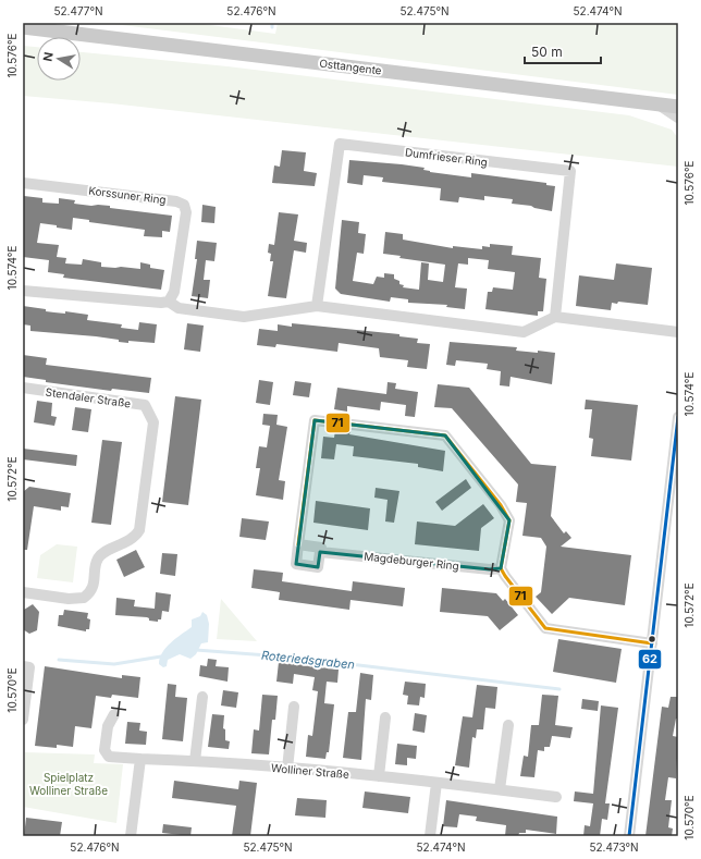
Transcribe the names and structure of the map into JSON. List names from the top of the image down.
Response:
{
  "streets": {
    "main road": ["Osttangente"],
    "street": [
      "Dumfrieser Ring",
      "Korssuner Ring",
      "Stendaler Straße",
      "Magdeburger Ring",
      "Wolliner Straße"
    ]
  },
  "water": ["Roteriedsgraben"],
  "parks": ["Spielplatz Wolliner Straße"],
  "lines": ["transit line 62", "transit line 71"],
  "scale_bar": "50 m",
  "north": "left",
  "coordinates": [
    "52.477°N",
    "52.476°N",
    "52.475°N",
    "52.474°N",
    "10.576°E",
    "10.574°E",
    "10.572°E",
    "10.570°E",
    "52.473°N"
  ]
}
